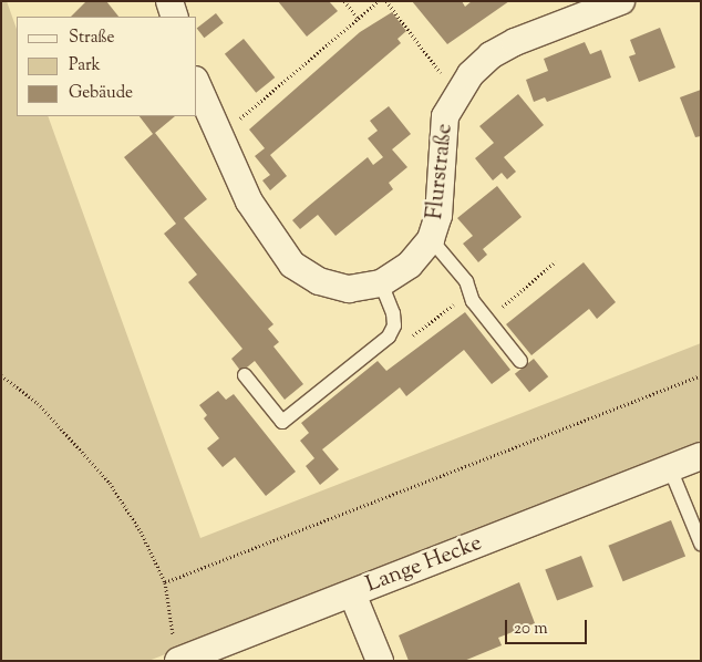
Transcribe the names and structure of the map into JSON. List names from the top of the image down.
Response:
{
  "streets": {
    "street": ["Flurstraße", "Lange Hecke"]
  },
  "legend": ["Straße", "Park", "Gebäude"],
  "scale_bar": "20 m"
}
